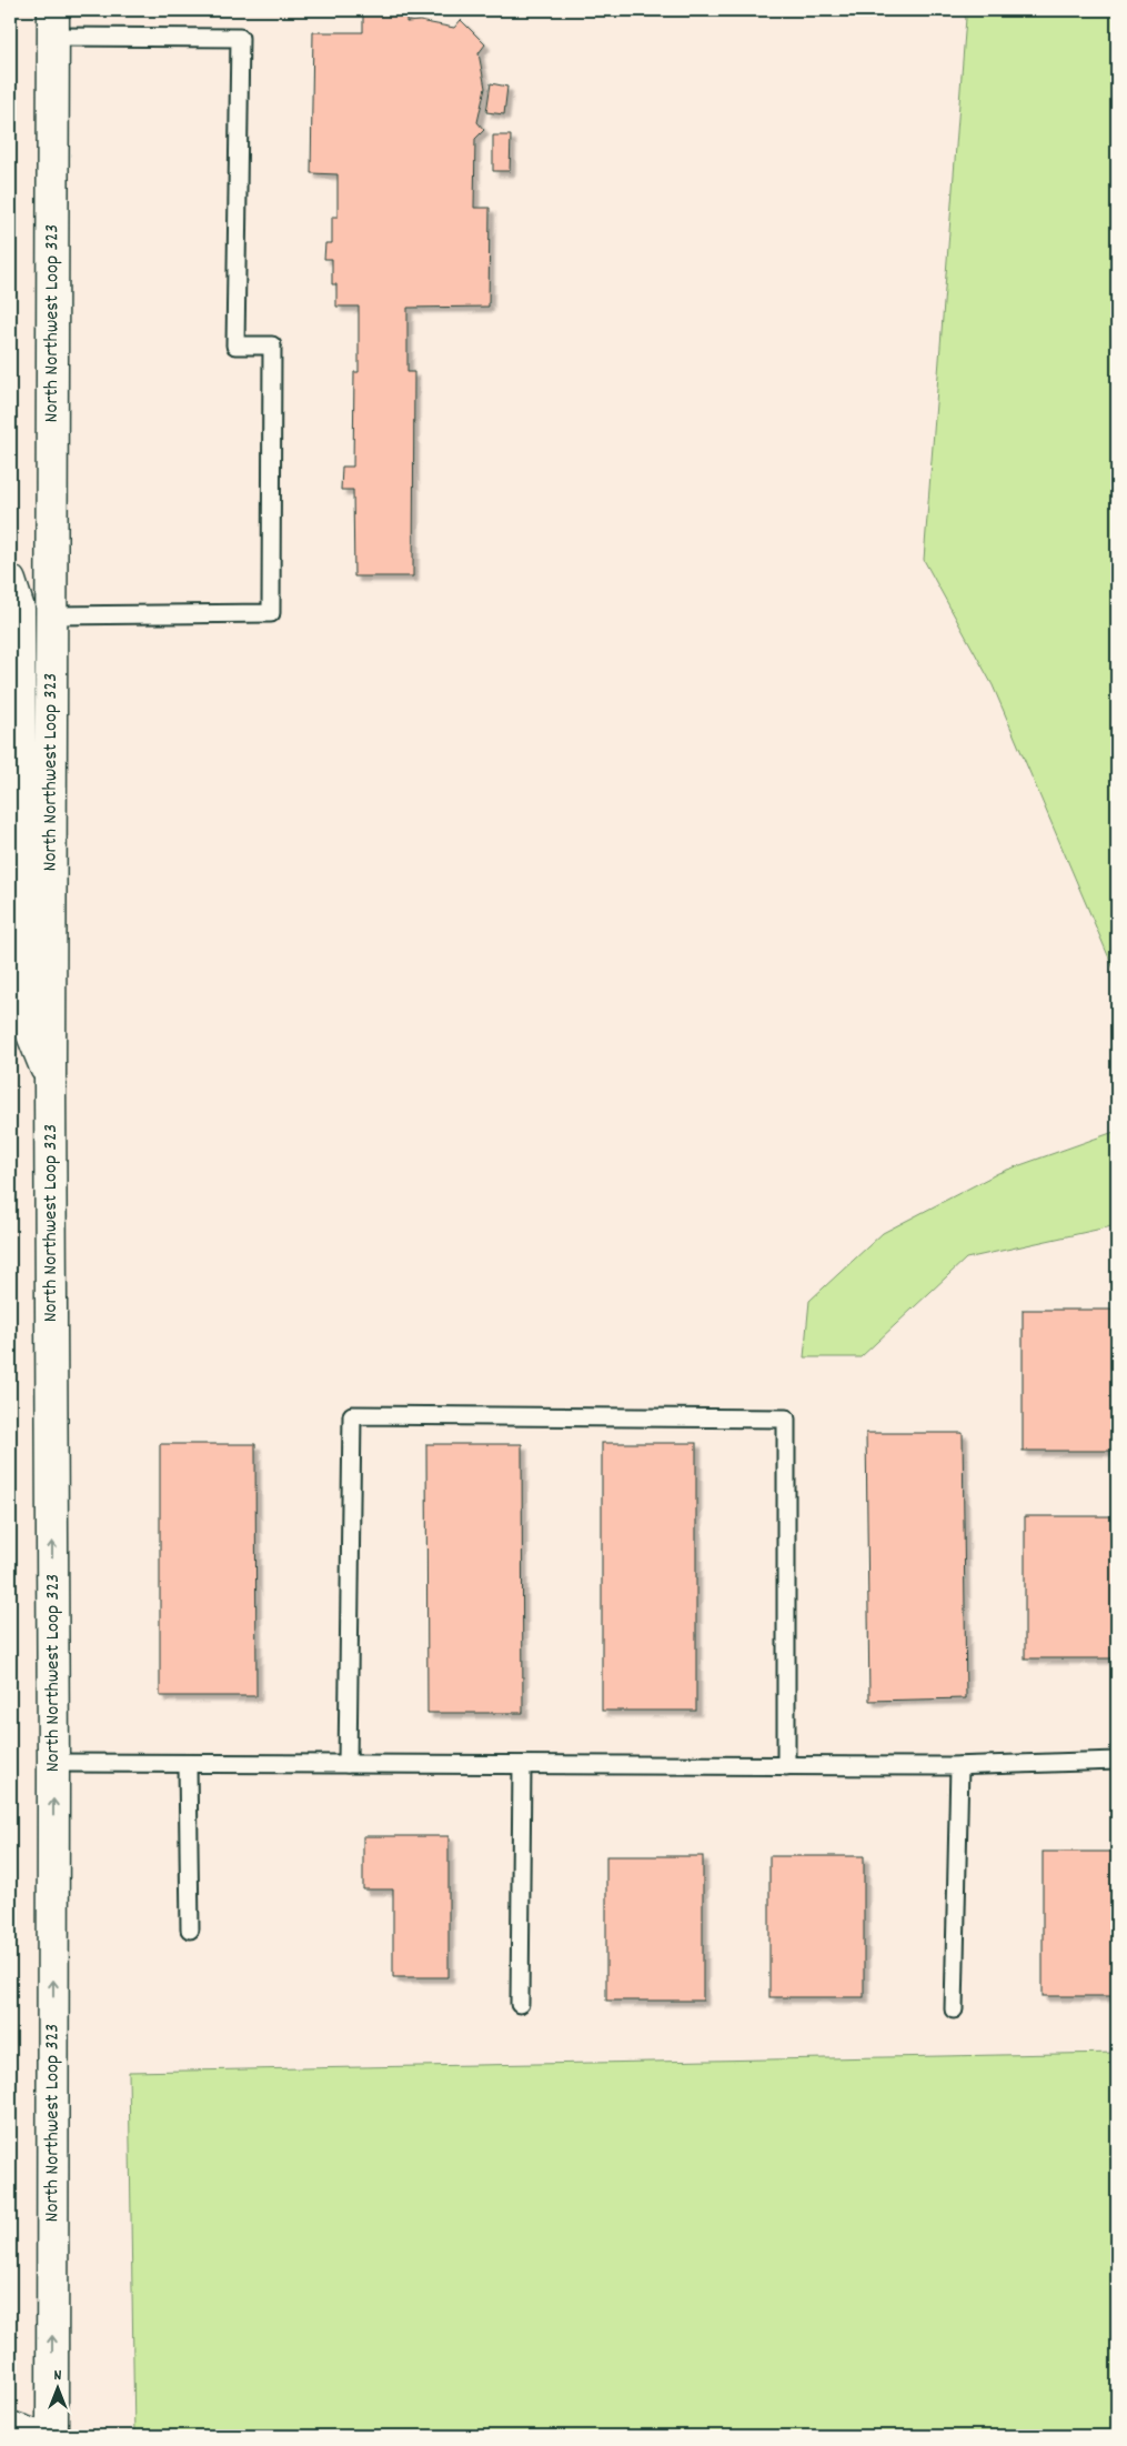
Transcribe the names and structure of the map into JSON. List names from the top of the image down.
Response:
{
  "streets": {
    "main road": ["North Northwest Loop 323"]
  },
  "one_way": ["North Northwest Loop 323"],
  "north": "top"
}
